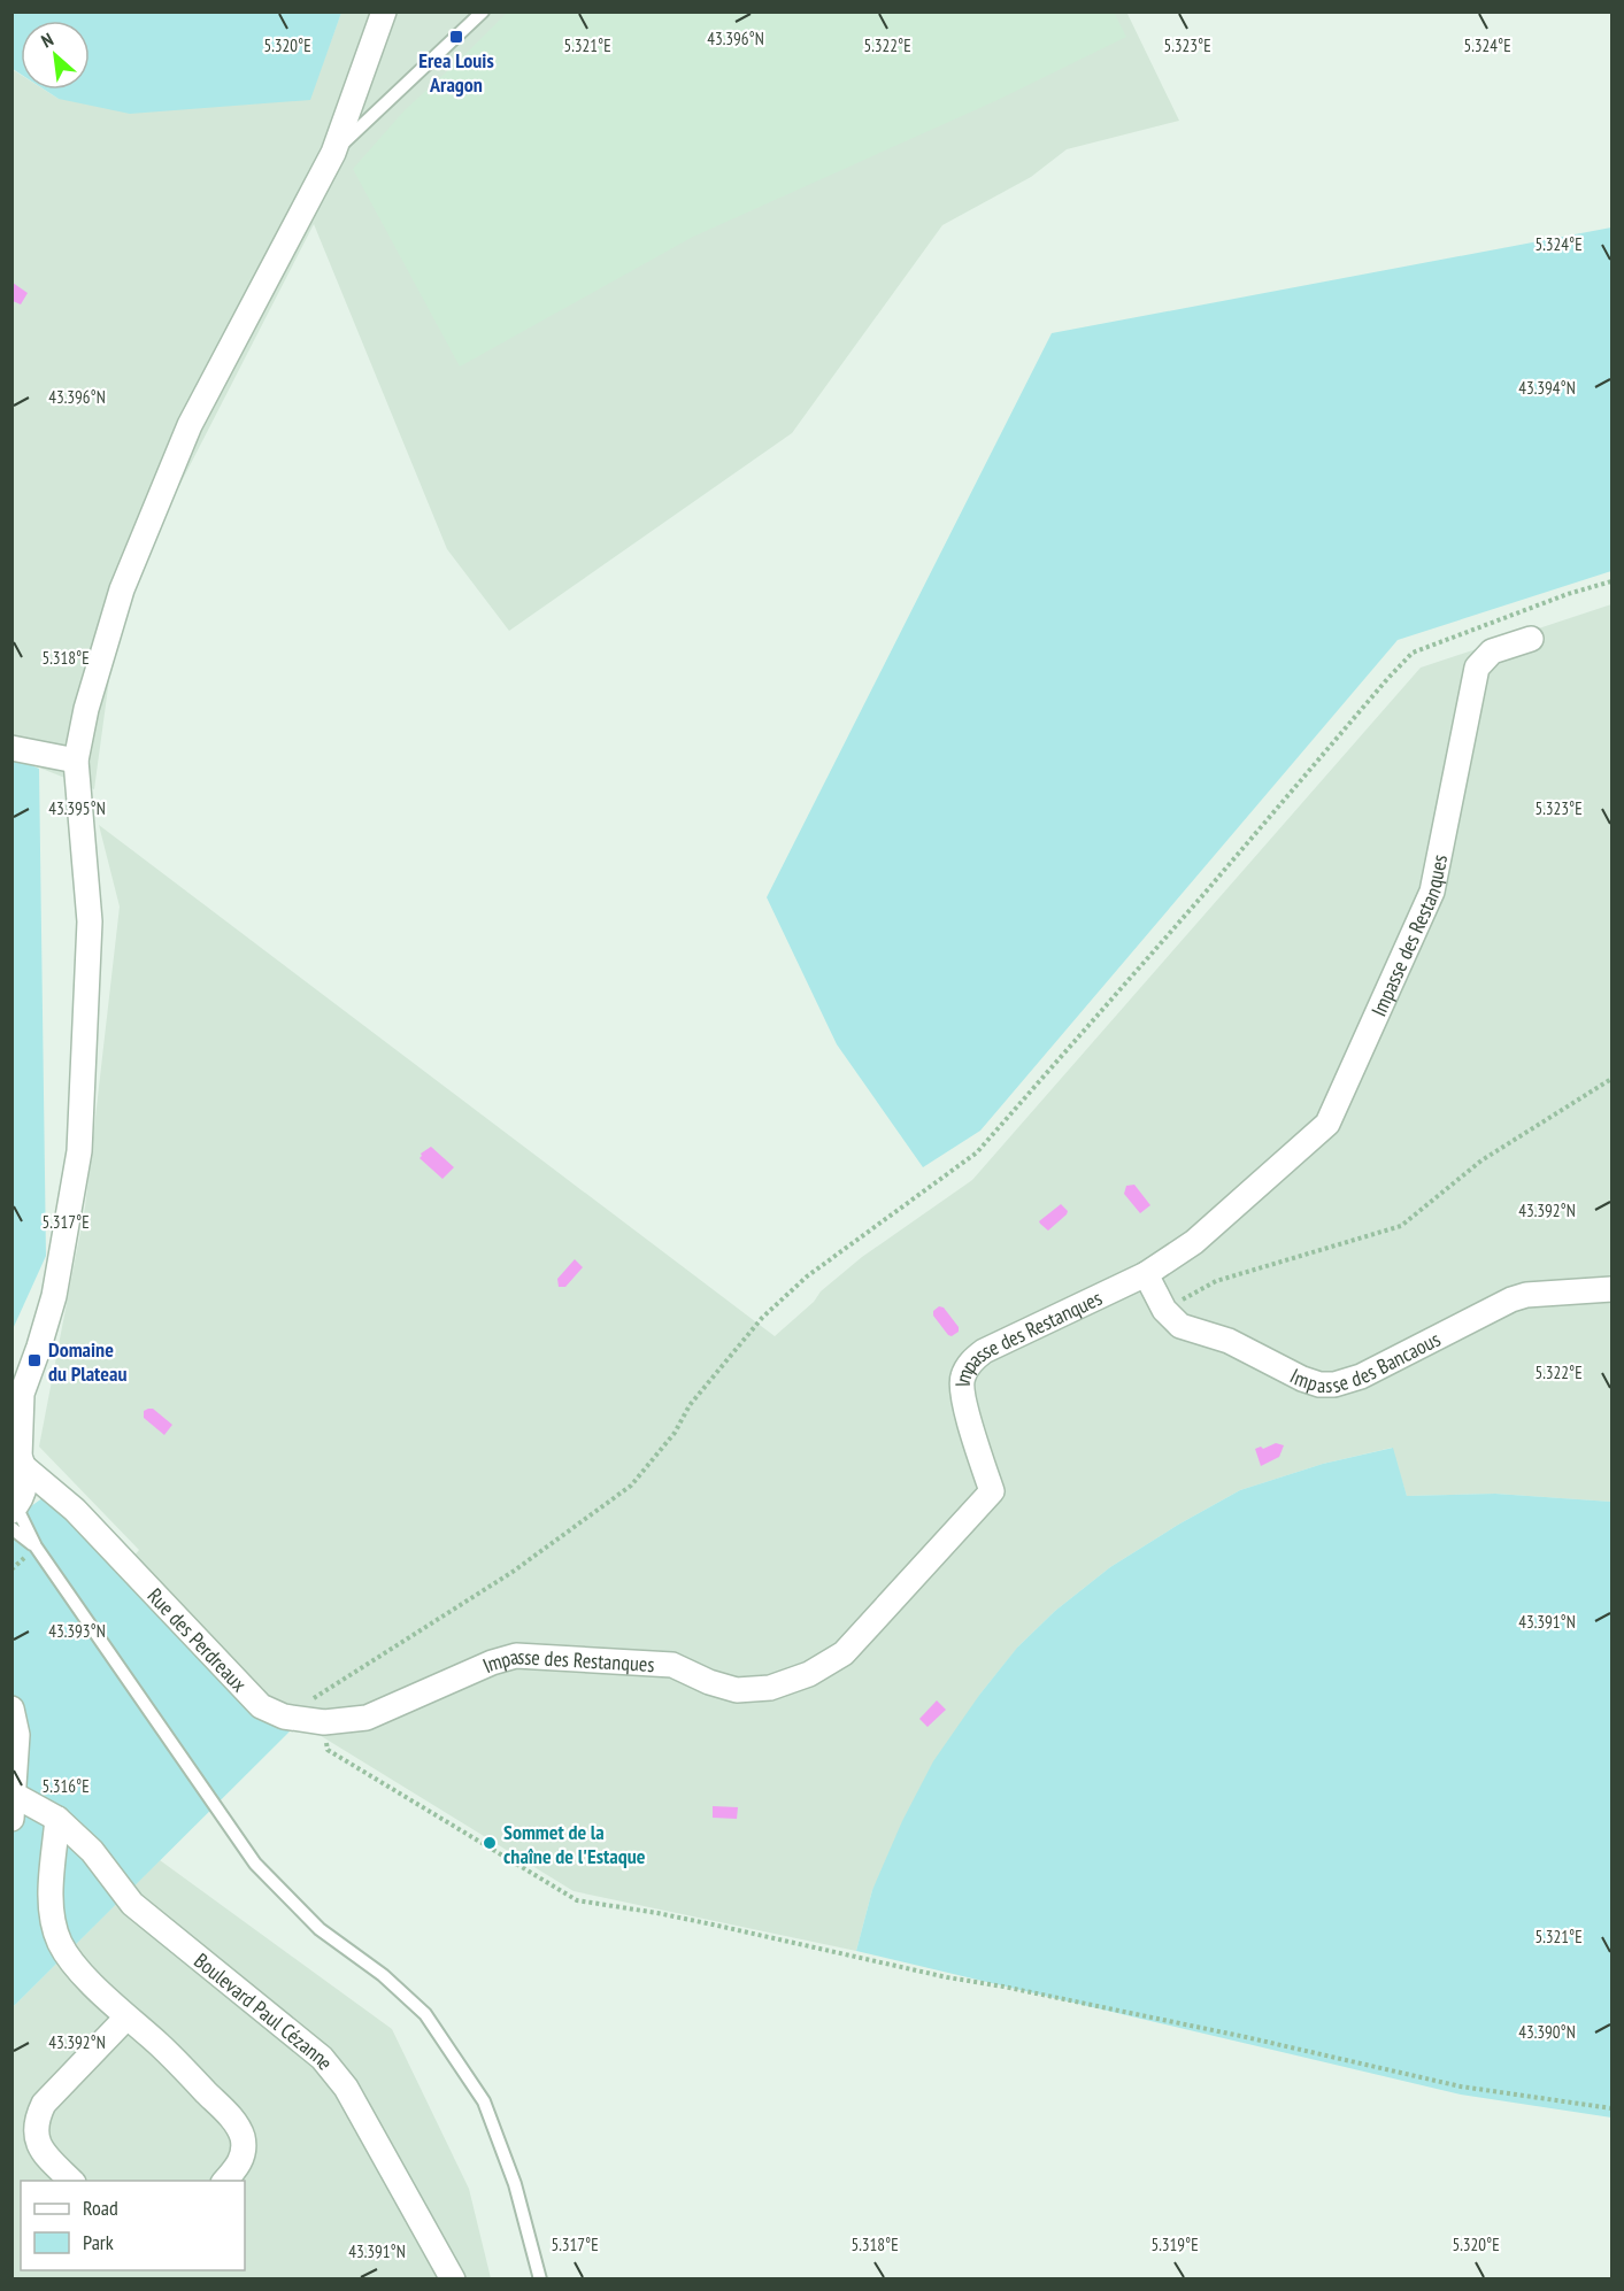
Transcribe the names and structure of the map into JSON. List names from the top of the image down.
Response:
{
  "streets": {
    "street": [
      "Impasse des Restanques",
      "Impasse des Bancaous",
      "Rue des Perdreaux",
      "Boulevard Paul Cézanne"
    ]
  },
  "crossings": [
    ["Impasse des Restanques", "Impasse des Bancaous"],
    ["Impasse des Restanques", "Rue des Perdreaux"]
  ],
  "places": {
    "transit": ["Erea Louis Aragon", "Domaine du Plateau"],
    "other": ["Sommet de la chaîne de l'Estaque"]
  },
  "legend": ["Road", "Park"],
  "north": "top left",
  "coordinates": [
    "43.396°N",
    "5.320°E",
    "5.321°E",
    "5.322°E",
    "5.323°E",
    "5.324°E",
    "43.394°N",
    "5.318°E",
    "43.395°N",
    "43.392°N",
    "5.317°E",
    "43.391°N",
    "43.393°N",
    "5.316°E",
    "43.390°N",
    "5.319°E"
  ]
}
